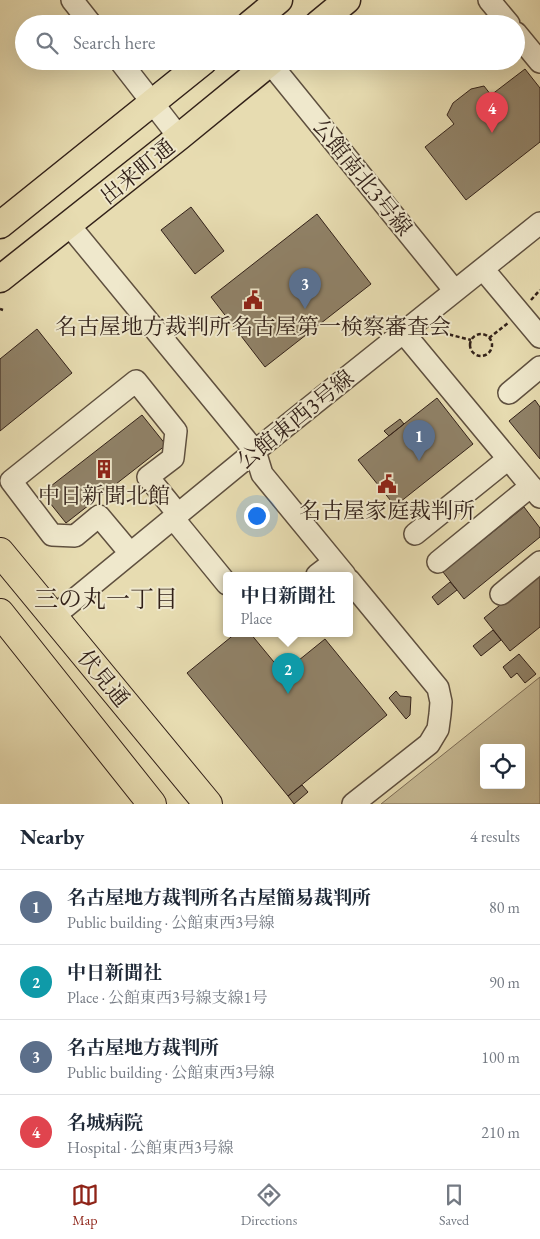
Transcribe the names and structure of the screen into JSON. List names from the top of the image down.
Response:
{
  "streets": {
    "highway": ["伏見通"],
    "main road": ["出来町通"],
    "street": ["公館南北3号線", "公館東西3号線"]
  },
  "crossings": [
    ["公館南北3号線", "公館東西3号線"],
    ["公館東西3号線", "伏見通"]
  ],
  "districts": ["三の丸一丁目"],
  "places": {
    "public building": ["名古屋地方裁判所名古屋第一検察審査会", "名古屋家庭裁判所"],
    "building": ["中日新聞北館"]
  },
  "page": {
    "search": "Search here",
    "pins": [
      "4",
      "3",
      "1",
      "2"
    ],
    "popup": ["中日新聞社", "Place"],
    "heading": ["Nearby", "4 results"],
    "list": [
      {
        "mark": "1",
        "name": "名古屋地方裁判所名古屋簡易裁判所",
        "note": "Public building · 公館東西3号線",
        "value": "80 m"
      },
      {
        "mark": "2",
        "name": "中日新聞社",
        "note": "Place · 公館東西3号線支線1号",
        "value": "90 m"
      },
      {
        "mark": "3",
        "name": "名古屋地方裁判所",
        "note": "Public building · 公館東西3号線",
        "value": "100 m"
      },
      {
        "mark": "4",
        "name": "名城病院",
        "note": "Hospital · 公館東西3号線",
        "value": "210 m"
      }
    ],
    "nav": ["Map", "Directions", "Saved"]
  }
}
